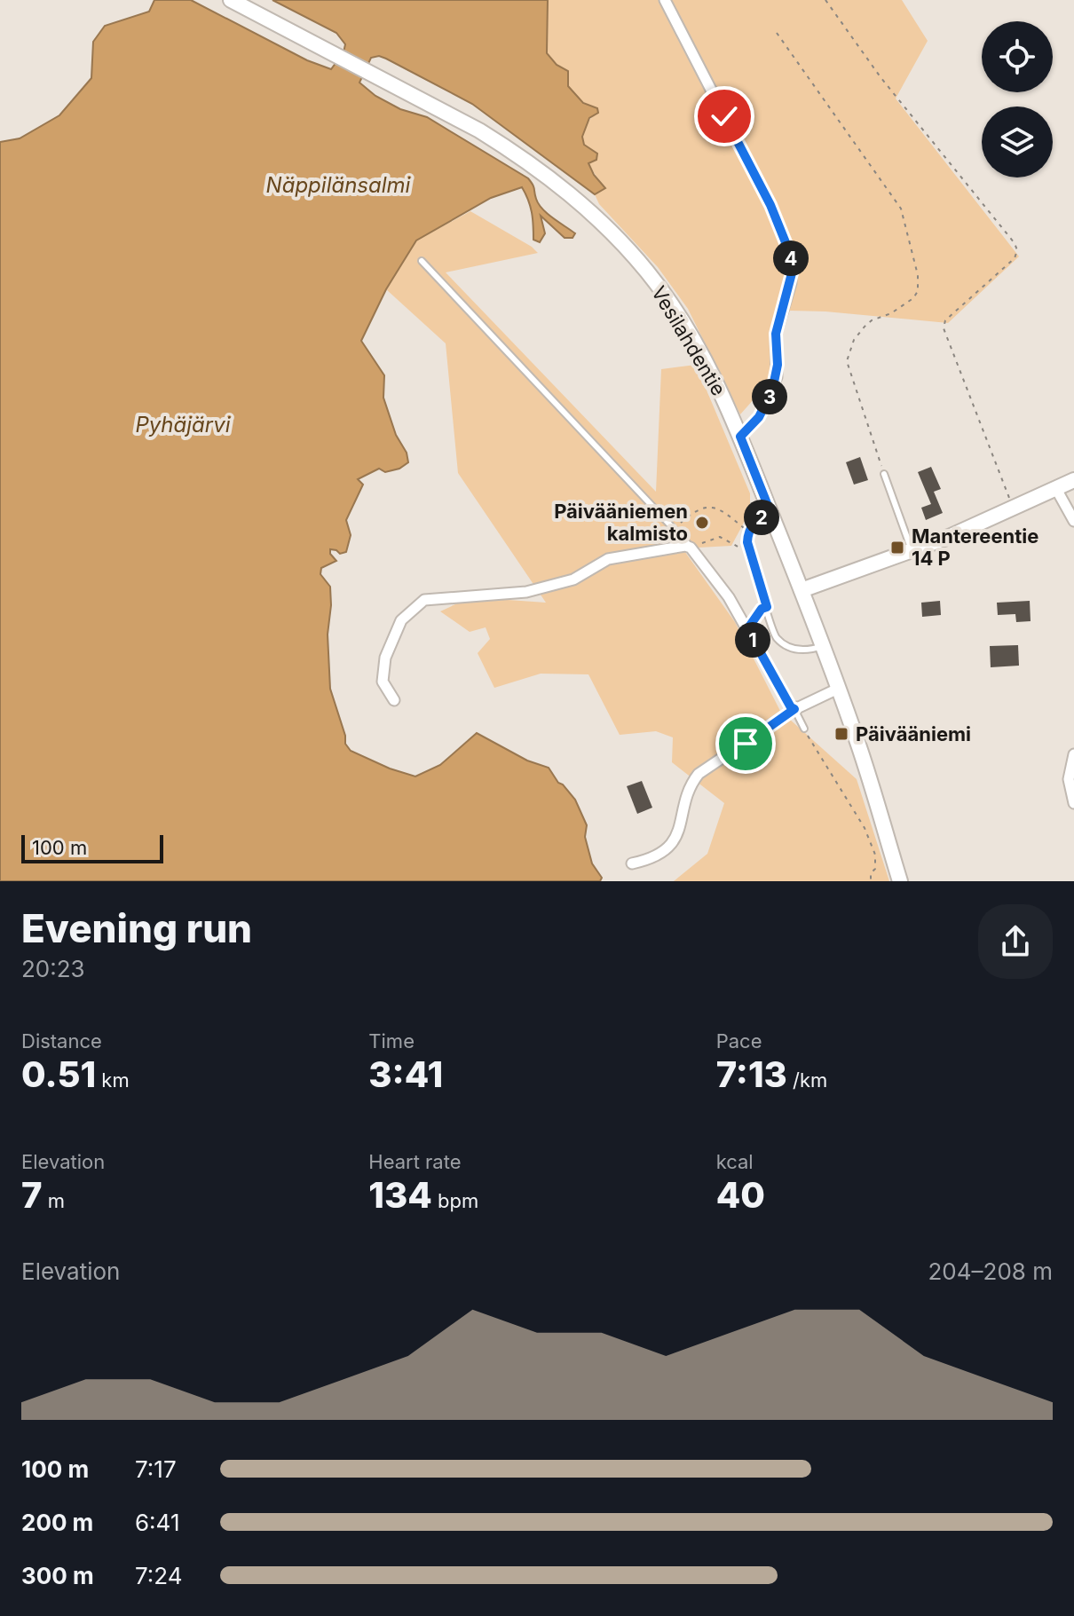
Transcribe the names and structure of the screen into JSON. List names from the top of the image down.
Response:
{
  "streets": {
    "main road": ["Vesilahdentie"]
  },
  "water": ["Näppilänsalmi", "Pyhäjärvi"],
  "places": {
    "other": ["Päivääniemen kalmisto"],
    "transit": ["Mantereentie 14 P", "Päivääniemi"]
  },
  "scale_bar": "100 m",
  "page": {
    "pins": [
      "4",
      "3",
      "2",
      "1"
    ],
    "scale": "100 m",
    "heading": ["Evening run", "20:23"],
    "stats": [
      ["Distance", "0.51 km"],
      ["Time", "3:41"],
      ["Pace", "7:13 /km"],
      ["Elevation", "7 m"],
      ["Heart rate", "134 bpm"],
      ["kcal", "40"]
    ],
    "chart": ["Elevation", "204–208 m"],
    "list": [
      {
        "name": "100 m",
        "note": "7:17"
      },
      {
        "name": "200 m",
        "note": "6:41"
      },
      {
        "name": "300 m",
        "note": "7:24"
      }
    ]
  }
}
